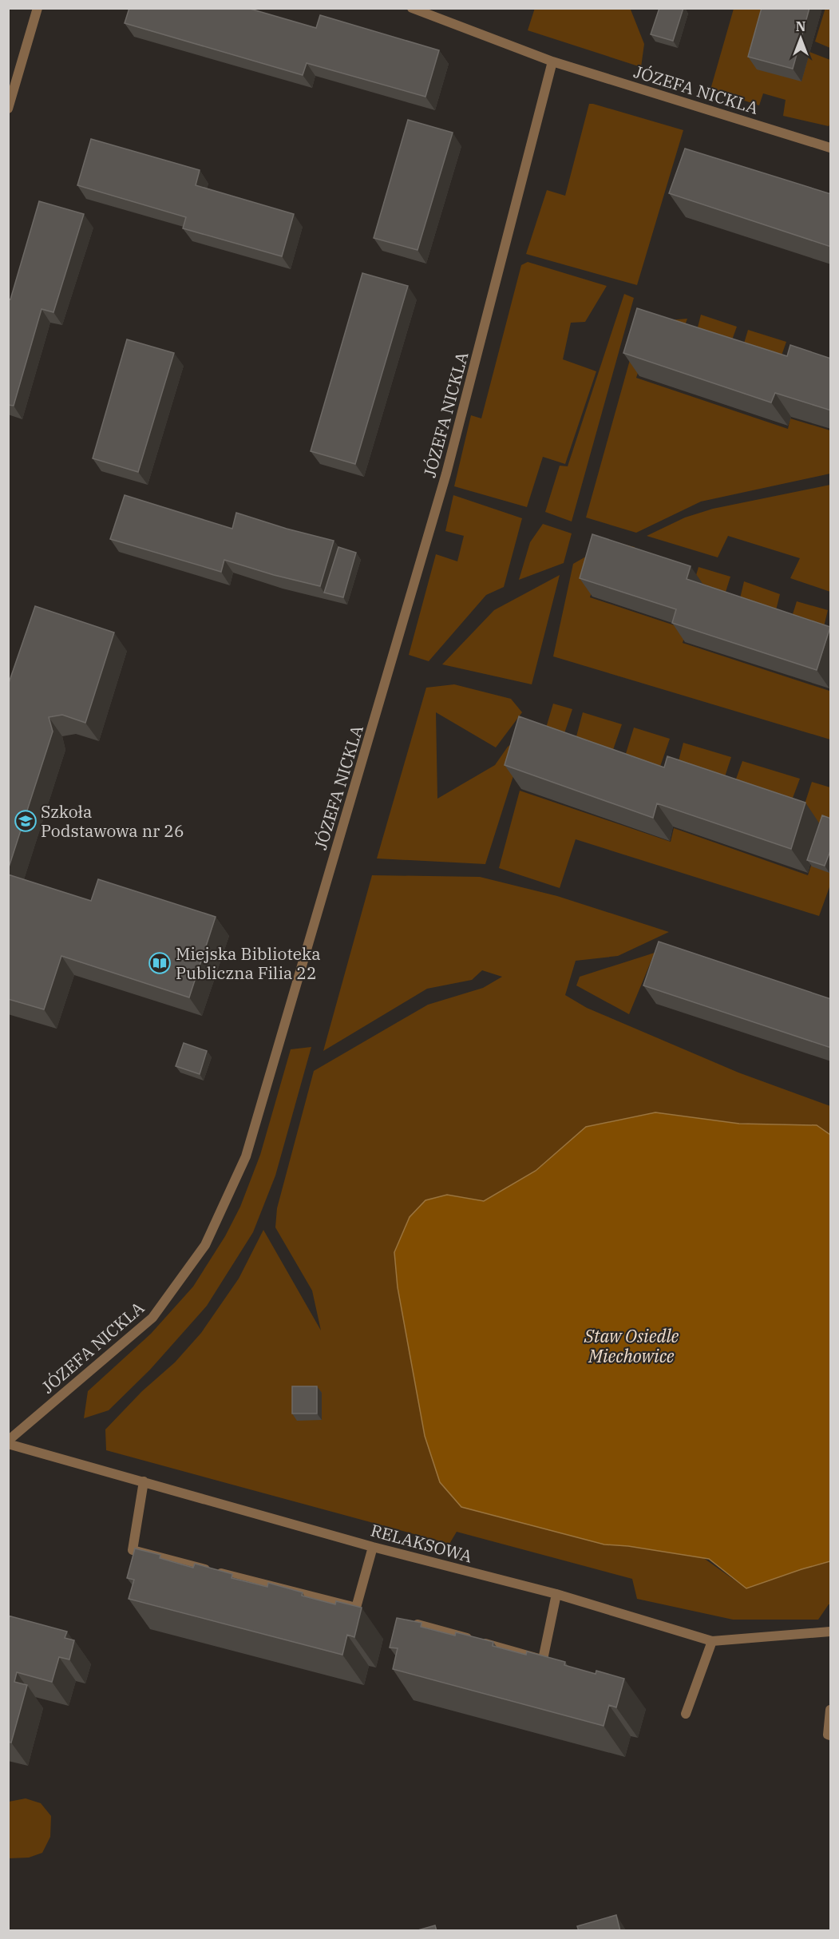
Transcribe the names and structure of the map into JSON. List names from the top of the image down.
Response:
{
  "streets": {
    "street": ["JÓZEFA NICKLA", "RELAKSOWA"]
  },
  "crossings": [
    ["JÓZEFA NICKLA", "RELAKSOWA"]
  ],
  "water": ["Staw Osiedle Miechowice"],
  "places": {
    "school or university": ["Szkoła Podstawowa nr 26"],
    "library": ["Miejska Biblioteka Publiczna Filia 22"]
  },
  "north": "top"
}
